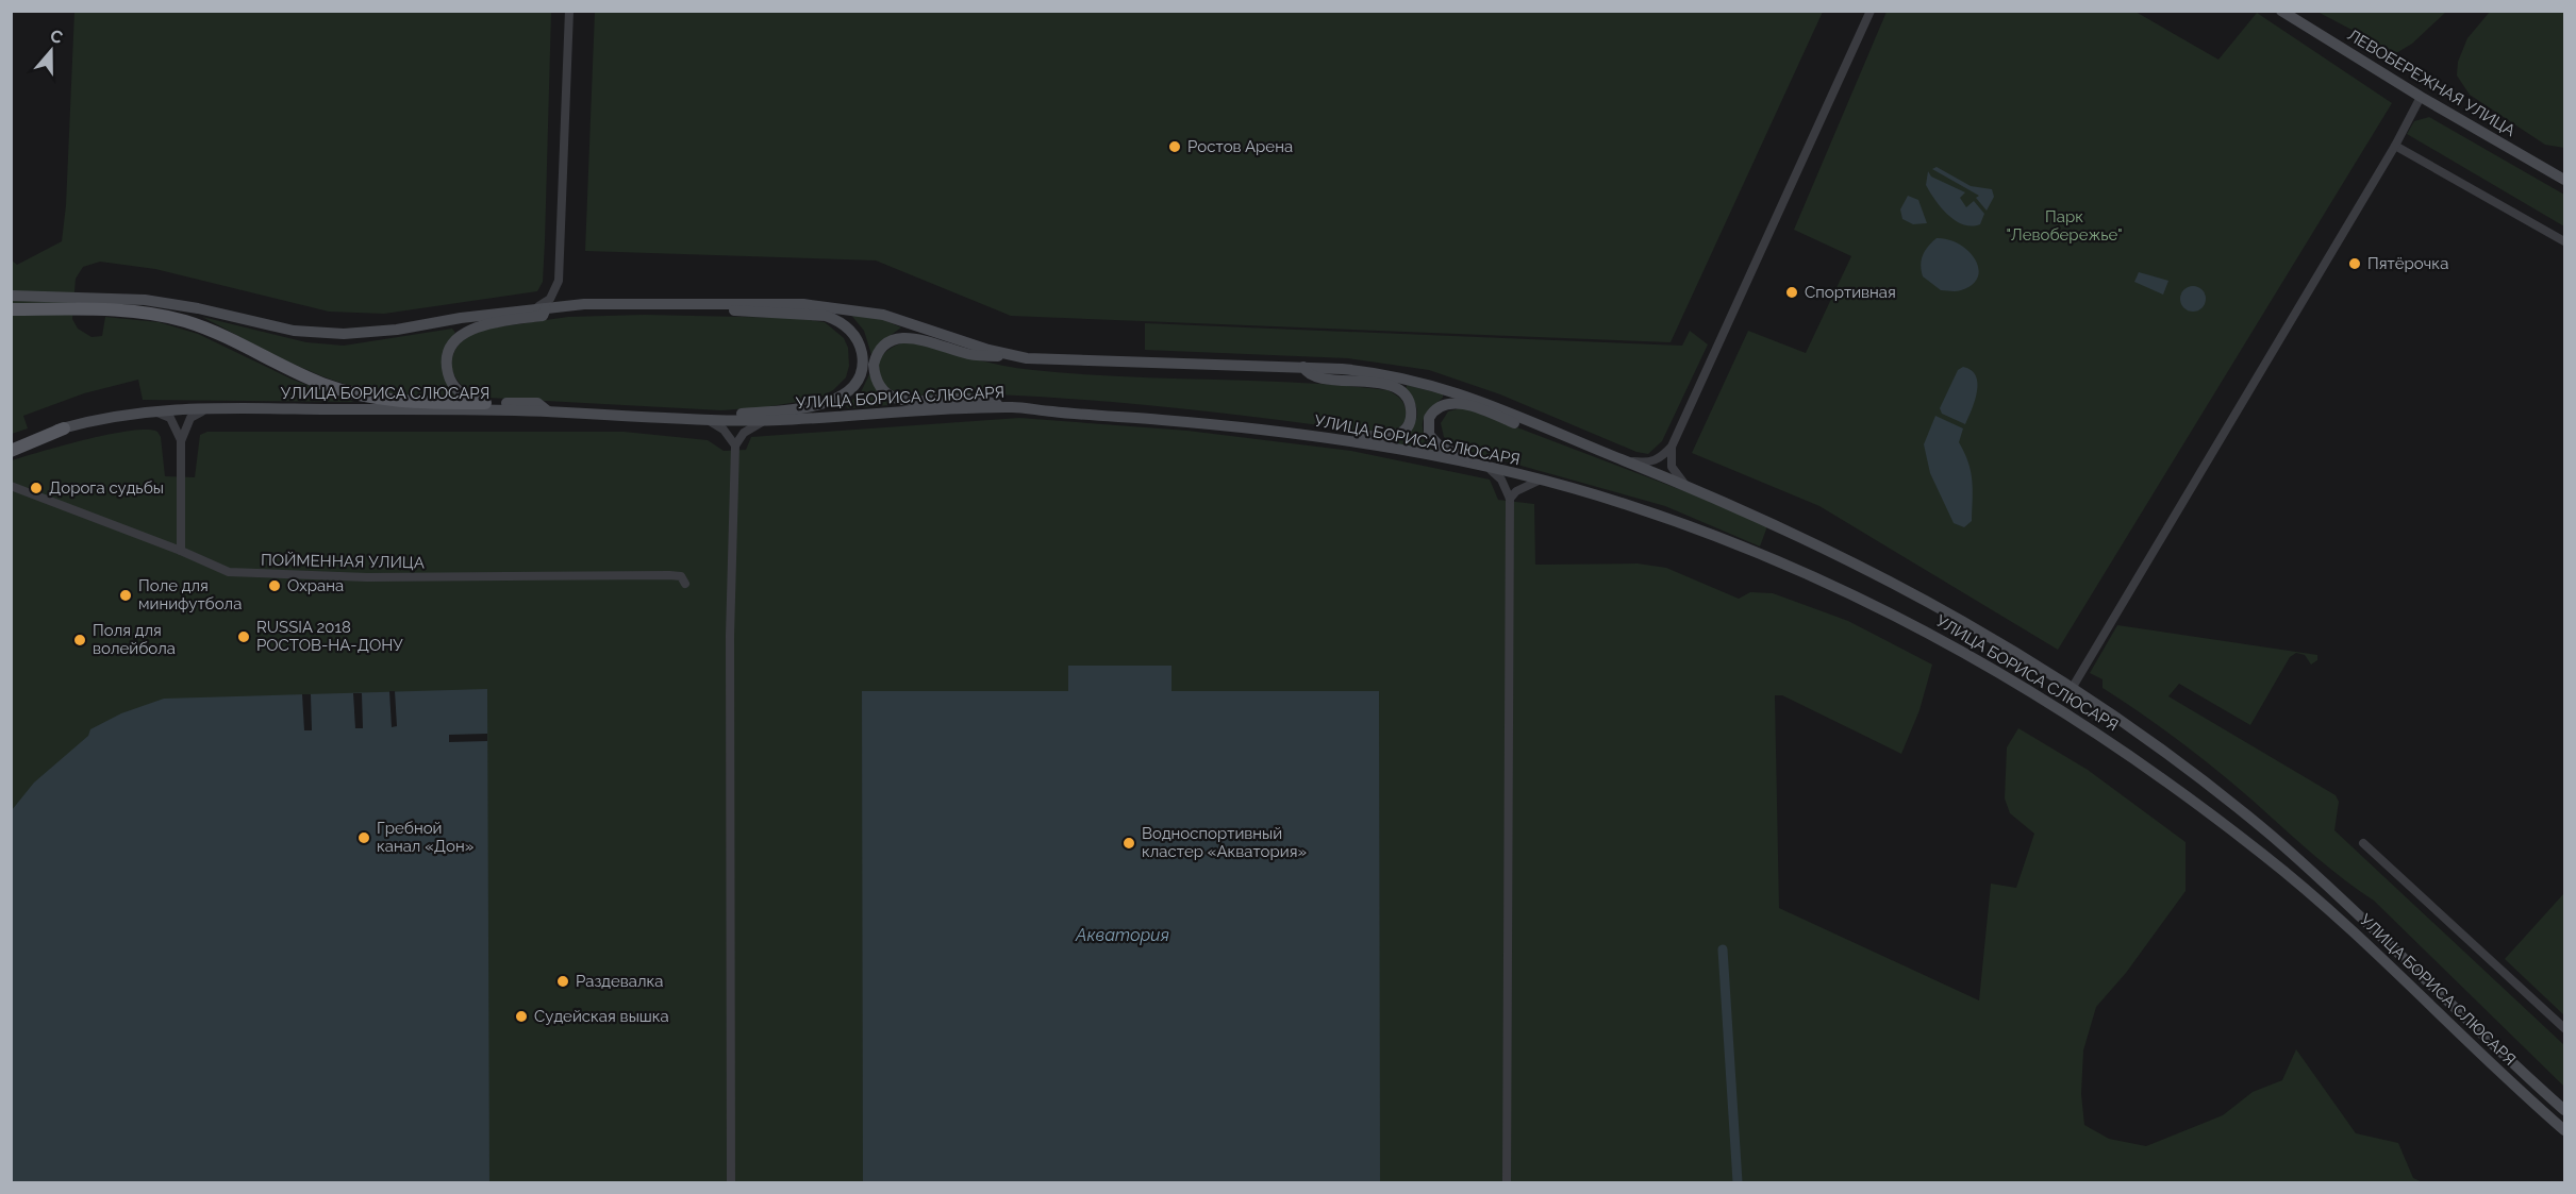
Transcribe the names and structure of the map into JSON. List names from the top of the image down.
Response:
{
  "streets": {
    "main road": ["ЛЕВОБЕРЕЖНАЯ УЛИЦА", "УЛИЦА БОРИСА СЛЮСАРЯ"],
    "street": ["ПОЙМЕННАЯ УЛИЦА"]
  },
  "water": ["Акватория"],
  "parks": ["Парк \"Левобережье\""],
  "places": [
    "Ростов Арена",
    "Пятёрочка",
    "Спортивная",
    "Дорога судьбы",
    "Охрана",
    "Поле для минифутбола",
    "RUSSIA 2018 РОСТОВ-НА-ДОНУ",
    "Поля для волейбола",
    "Гребной канал «Дон»",
    "Водноспортивный кластер «Акватория»",
    "Раздевалка",
    "Судейская вышка"
  ],
  "north": "top"
}
